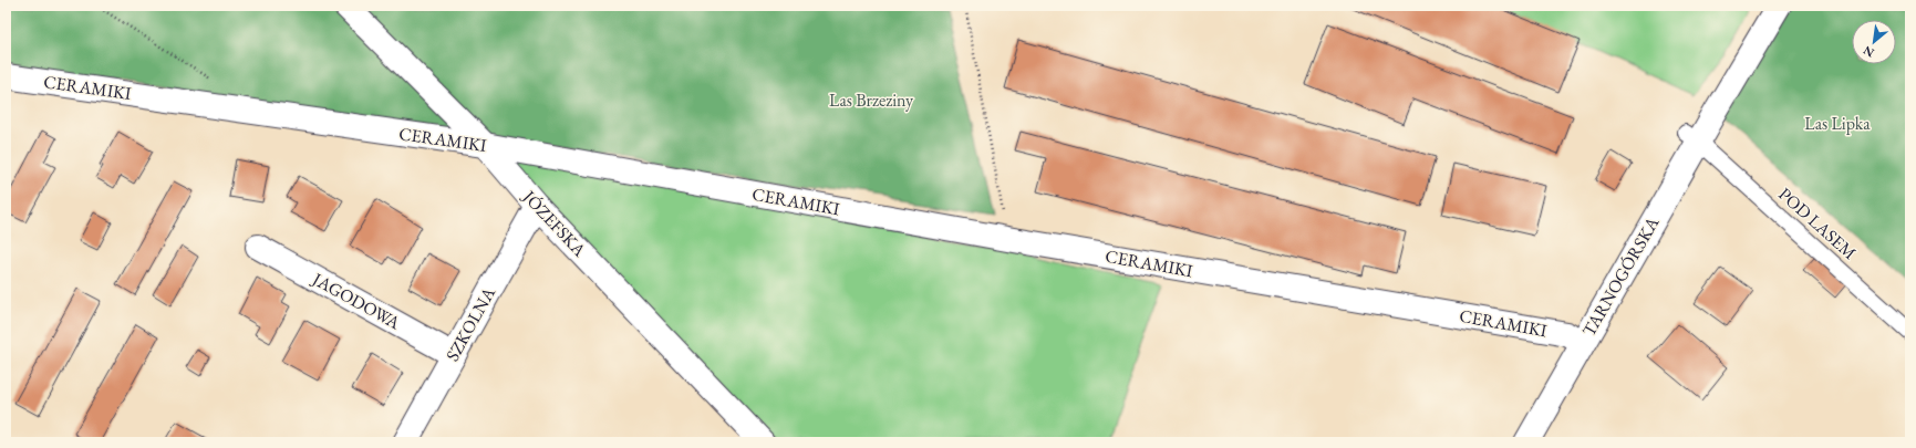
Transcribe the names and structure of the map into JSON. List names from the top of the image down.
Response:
{
  "streets": {
    "street": [
      "CERAMIKI",
      "JÓZEFSKA",
      "TARNOGÓRSKA",
      "JAGODOWA",
      "SZKOLNA"
    ],
    "lane": ["POD LASEM"]
  },
  "crossings": [
    ["CERAMIKI", "JÓZEFSKA"],
    ["CERAMIKI", "TARNOGÓRSKA"],
    ["JÓZEFSKA", "SZKOLNA"],
    ["POD LASEM", "TARNOGÓRSKA"],
    ["JAGODOWA", "SZKOLNA"]
  ],
  "parks": ["Las Brzeziny", "Las Lipka"],
  "north": "bottom left"
}
